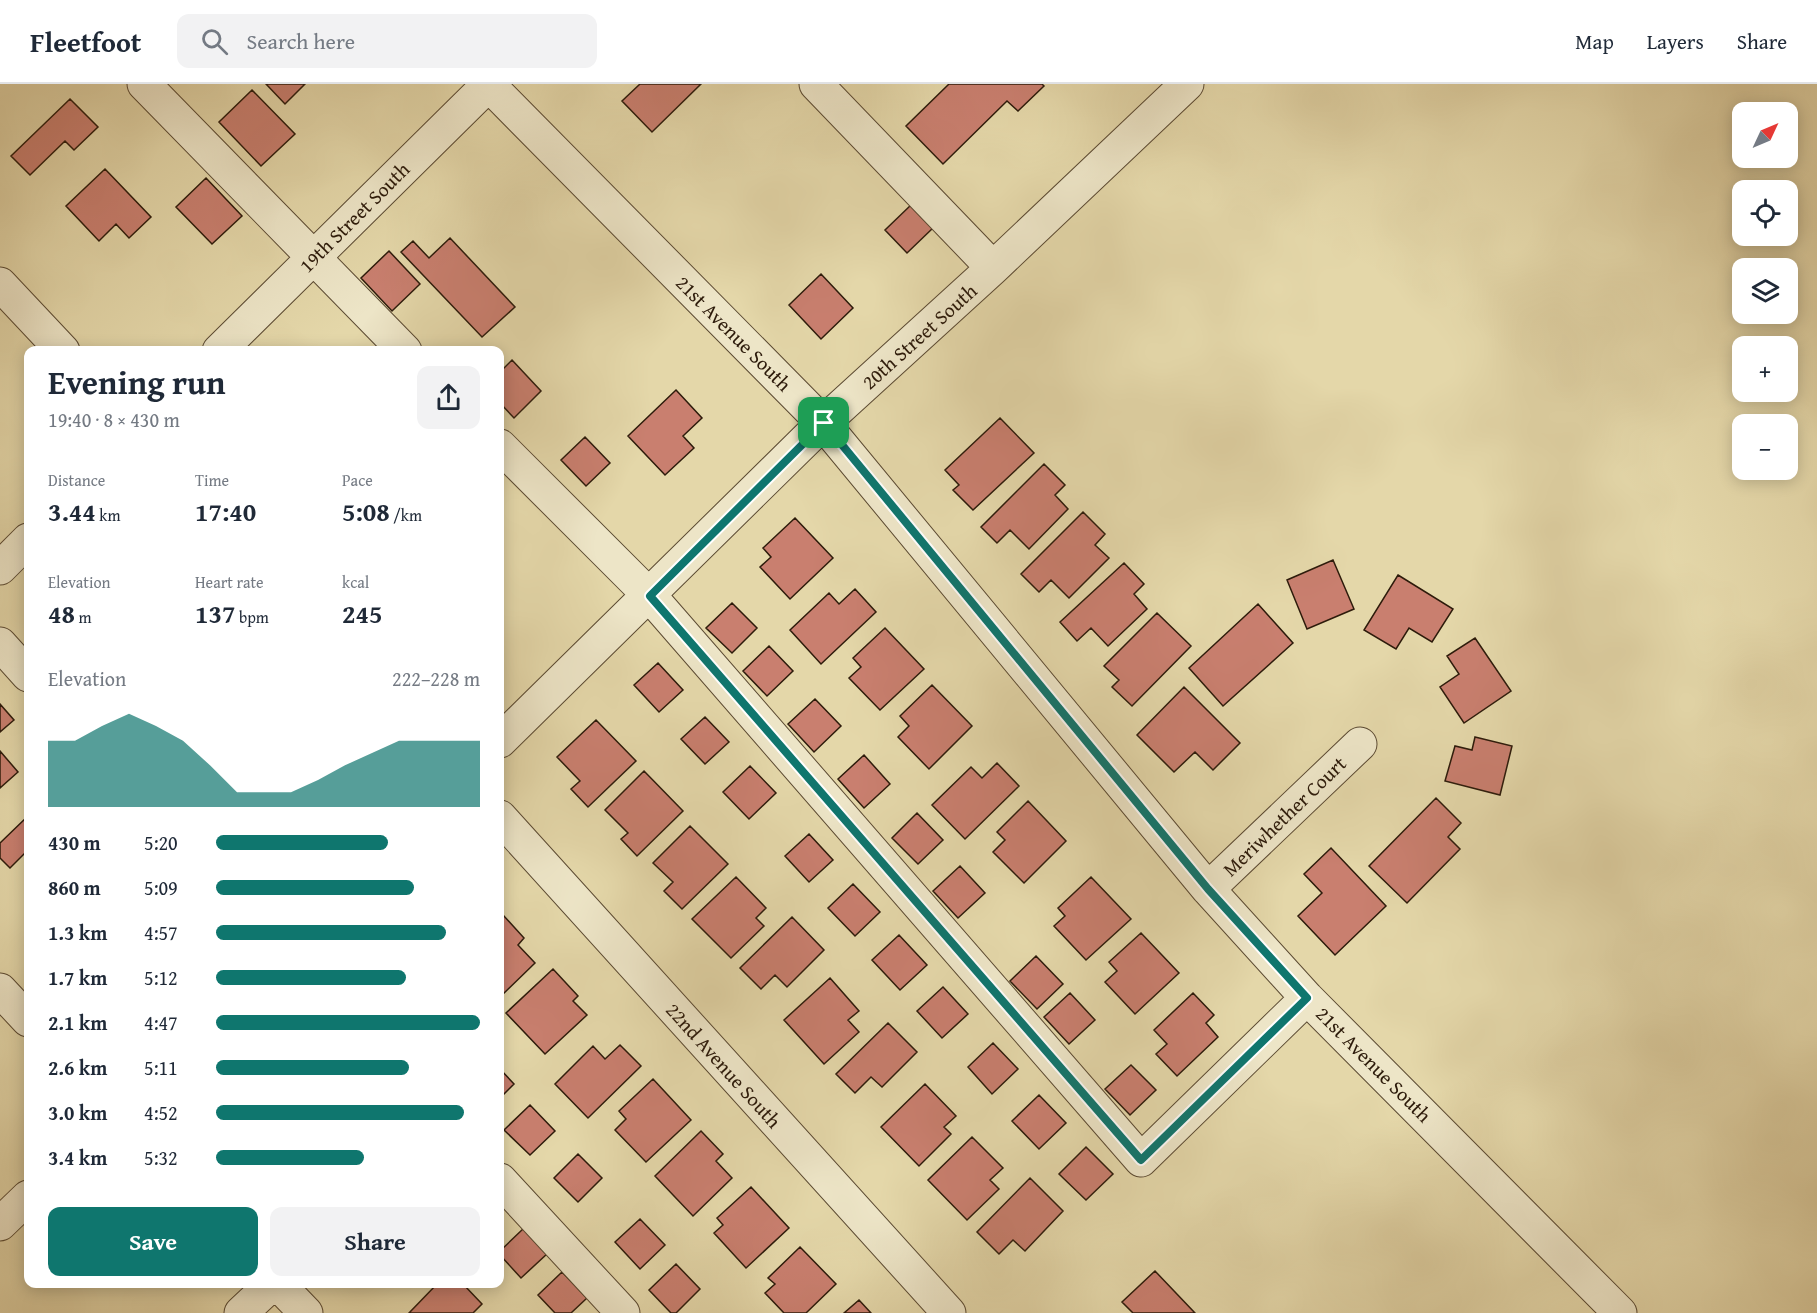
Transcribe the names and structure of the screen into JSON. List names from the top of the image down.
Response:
{
  "streets": {
    "street": [
      "19th Street South",
      "21st Avenue South",
      "20th Street South",
      "Meriwhether Court",
      "22nd Avenue South"
    ]
  },
  "crossings": [
    ["19th Street South", "21st Avenue South"],
    ["21st Avenue South", "20th Street South"],
    ["21st Avenue South", "Meriwhether Court"]
  ],
  "north": "top right",
  "page": {
    "header": "Fleetfoot",
    "search": "Search here",
    "nav": ["Map", "Layers", "Share"],
    "map_buttons": ["+", "−"],
    "heading": ["Evening run", "19:40 · 8 × 430 m"],
    "stats": [
      ["Distance", "3.44 km"],
      ["Time", "17:40"],
      ["Pace", "5:08 /km"],
      ["Elevation", "48 m"],
      ["Heart rate", "137 bpm"],
      ["kcal", "245"]
    ],
    "chart": ["Elevation", "222–228 m"],
    "list": [
      {
        "name": "430 m",
        "note": "5:20"
      },
      {
        "name": "860 m",
        "note": "5:09"
      },
      {
        "name": "1.3 km",
        "note": "4:57"
      },
      {
        "name": "1.7 km",
        "note": "5:12"
      },
      {
        "name": "2.1 km",
        "note": "4:47"
      },
      {
        "name": "2.6 km",
        "note": "5:11"
      },
      {
        "name": "3.0 km",
        "note": "4:52"
      },
      {
        "name": "3.4 km",
        "note": "5:32"
      }
    ],
    "buttons": ["Save", "Share"]
  }
}
